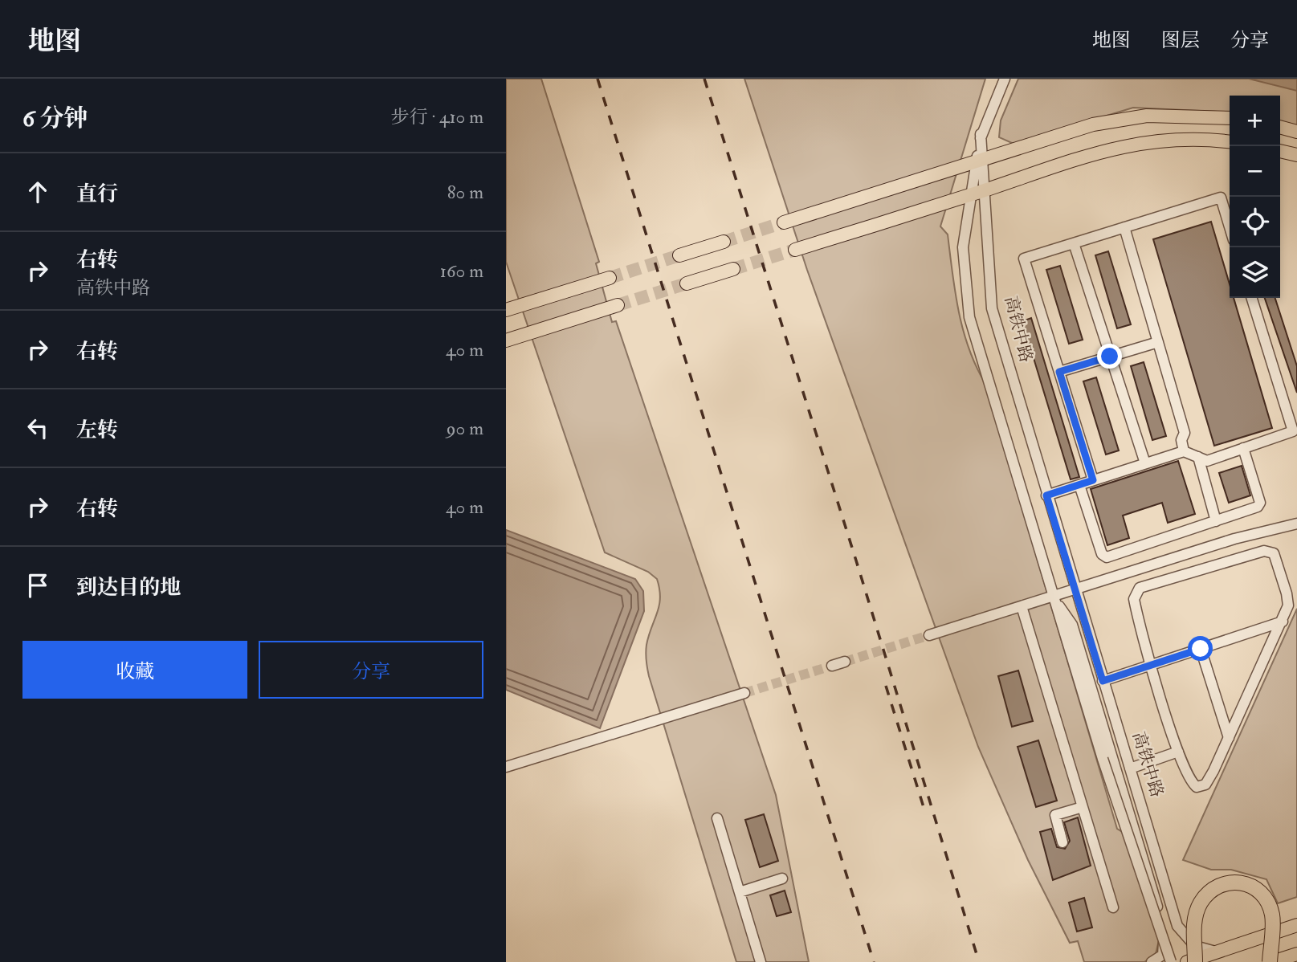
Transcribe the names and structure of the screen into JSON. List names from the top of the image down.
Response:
{
  "streets": {
    "street": ["高铁中路"]
  },
  "page": {
    "header": "地图",
    "nav": ["地图", "图层", "分享"],
    "heading": ["6 分钟", "步行 · 410 m"],
    "map_buttons": ["+", "−"],
    "list": [
      ["直行", "80 m"],
      ["右转", "高铁中路", "160 m"],
      ["右转", "40 m"],
      ["左转", "90 m"],
      ["右转", "40 m"],
      "到达目的地"
    ],
    "buttons": ["收藏", "分享"]
  }
}
